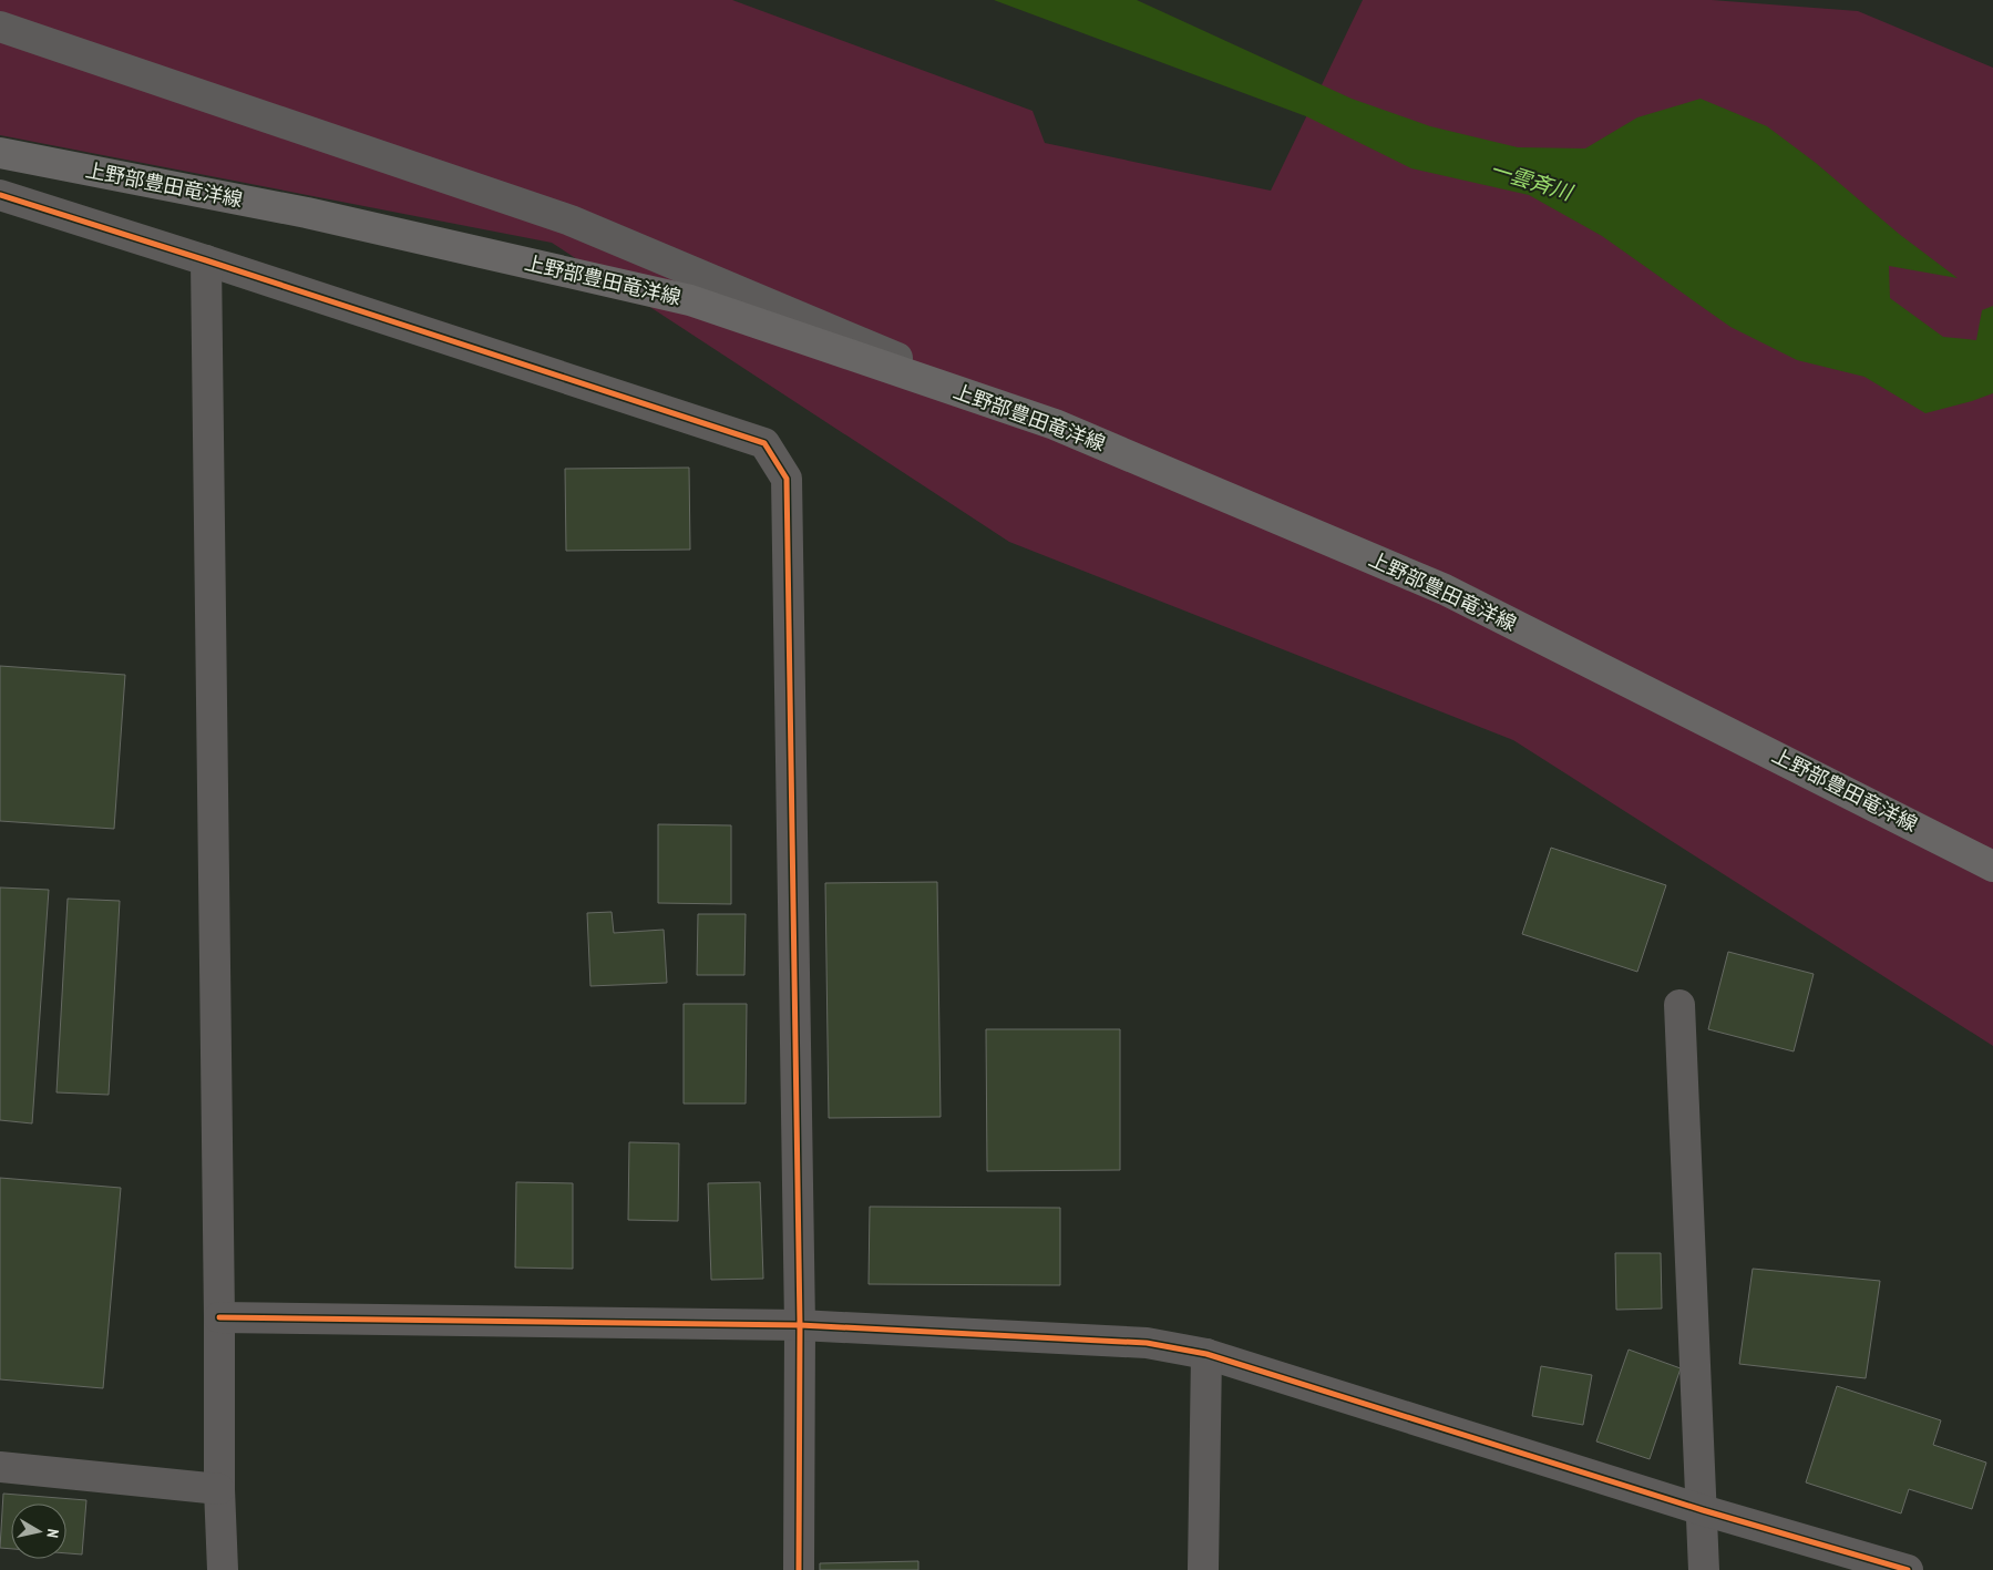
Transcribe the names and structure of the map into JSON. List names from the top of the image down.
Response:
{
  "streets": {
    "main road": ["上野部豊田竜洋線"]
  },
  "water": ["一雲斉川"],
  "north": "right"
}
